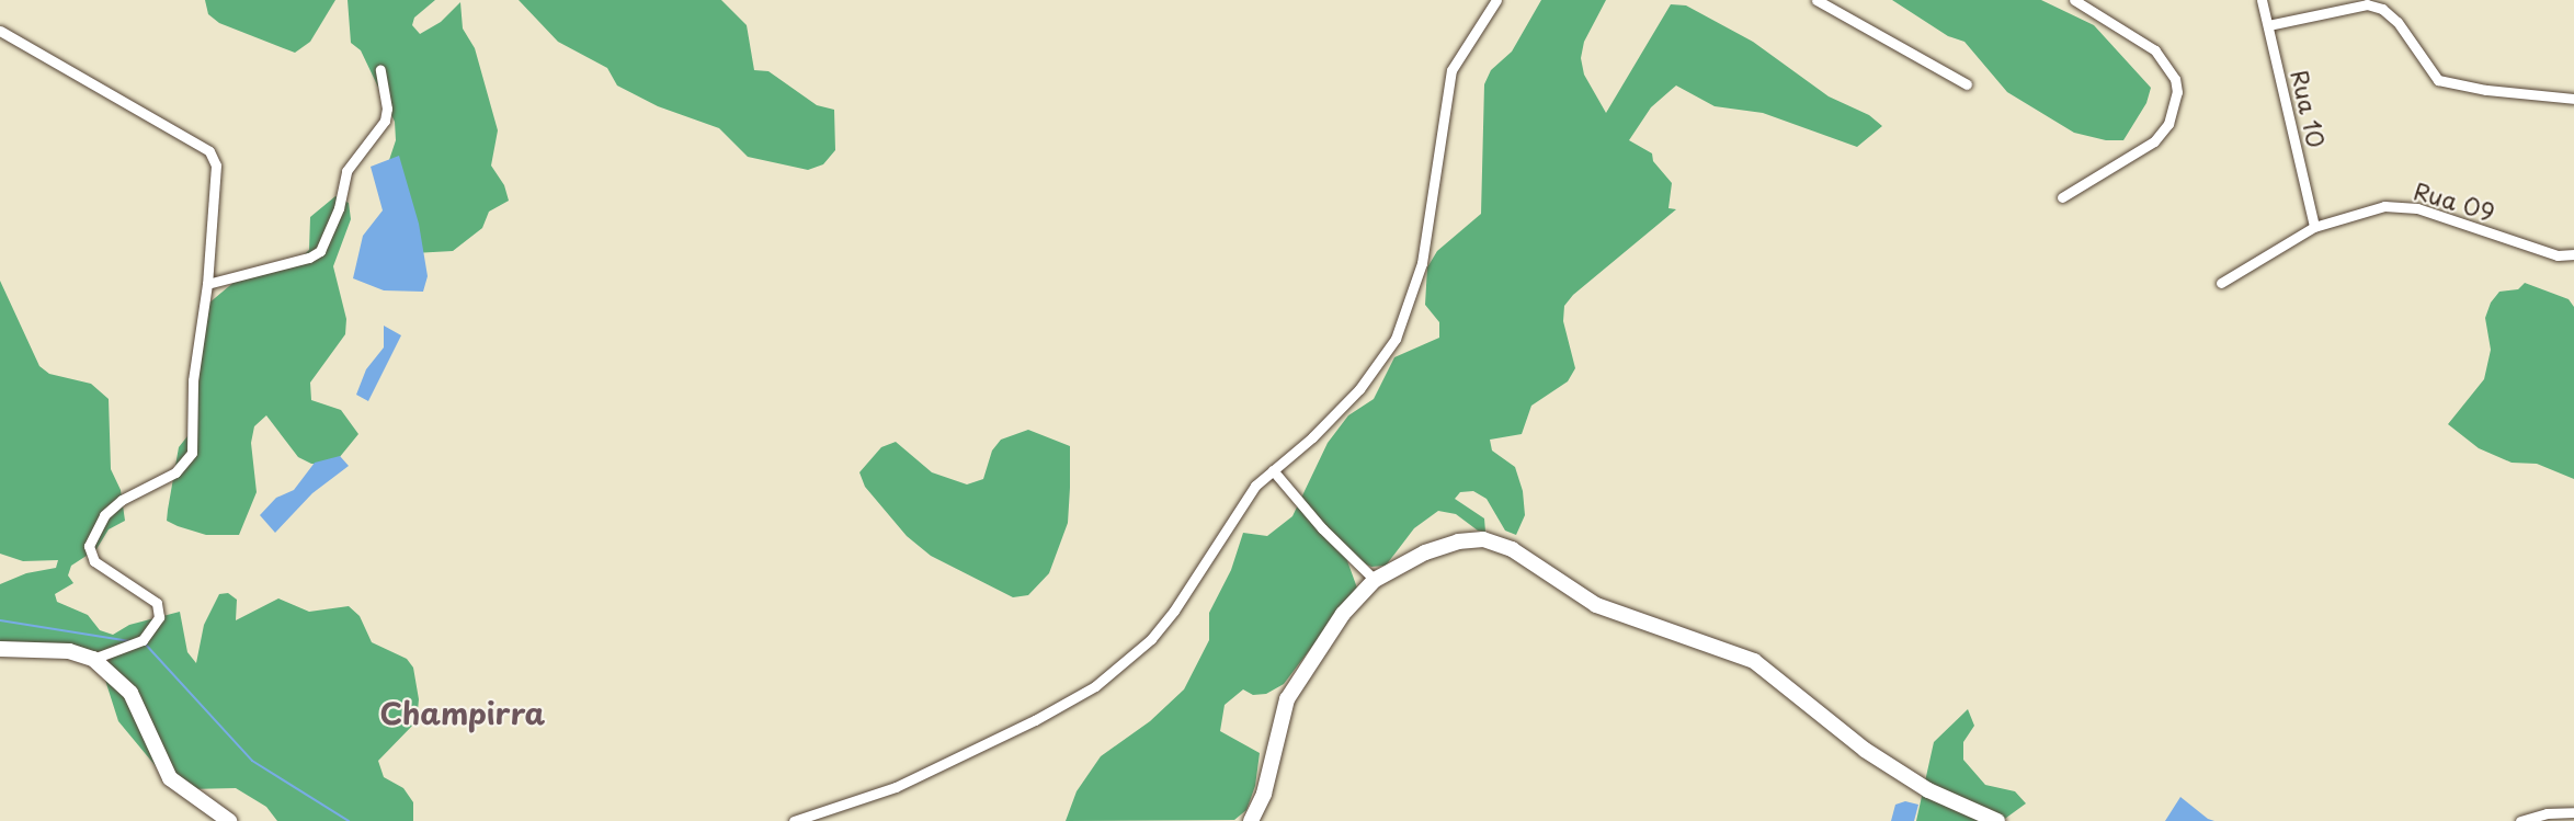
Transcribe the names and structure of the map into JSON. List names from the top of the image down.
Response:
{
  "streets": {
    "street": ["Rua 10", "Rua 09"]
  },
  "crossings": [
    ["Rua 10", "Rua 09"]
  ],
  "districts": ["Champirra"]
}
